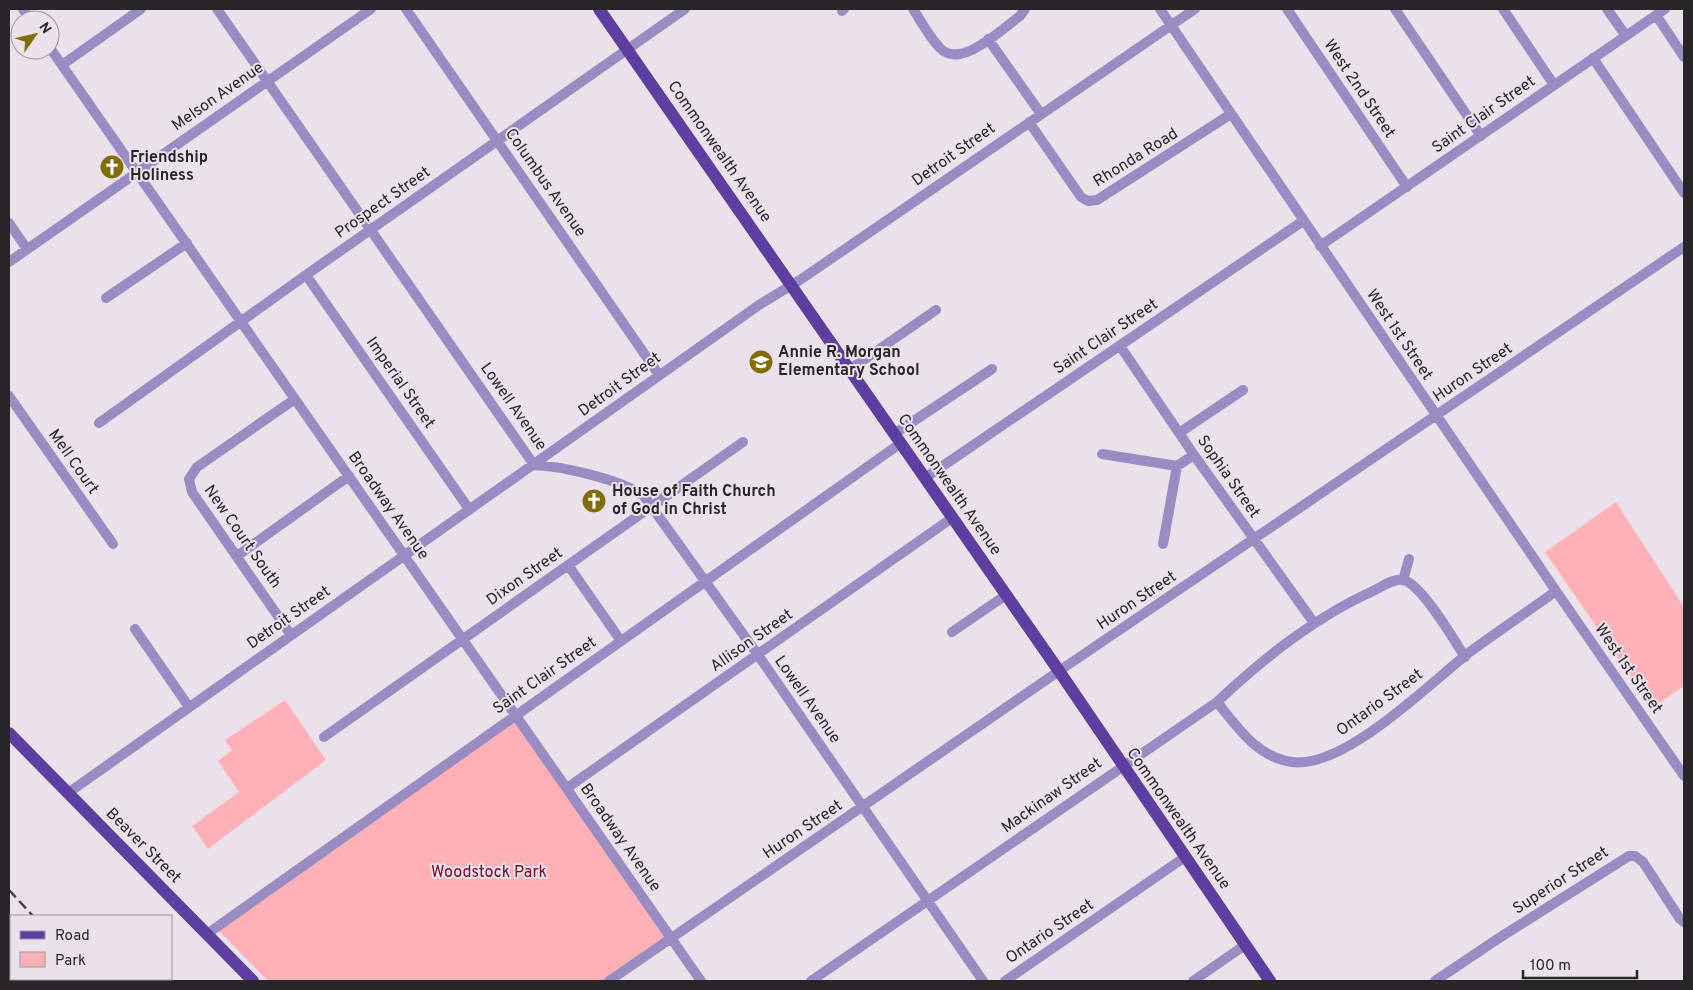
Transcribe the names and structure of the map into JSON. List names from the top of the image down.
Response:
{
  "streets": {
    "main road": ["Commonwealth Avenue", "Beaver Street"],
    "street": [
      "West 2nd Street",
      "Melson Avenue",
      "Saint Clair Street",
      "Detroit Street",
      "Rhonda Road",
      "Columbus Avenue",
      "Prospect Street",
      "West 1st Street",
      "Huron Street",
      "Imperial Street",
      "Lowell Avenue",
      "Mell Court",
      "Sophia Street",
      "Broadway Avenue",
      "New Court South",
      "Dixon Street",
      "Allison Street",
      "Ontario Street",
      "Mackinaw Street",
      "Superior Street"
    ]
  },
  "crossings": [
    ["West 2nd Street", "Saint Clair Street"],
    ["Melson Avenue", "Lowell Avenue"],
    ["Melson Avenue", "Broadway Avenue"],
    ["Saint Clair Street", "Commonwealth Avenue"],
    ["Saint Clair Street", "West 1st Street"],
    ["Saint Clair Street", "Lowell Avenue"],
    ["Saint Clair Street", "Sophia Street"],
    ["Saint Clair Street", "Broadway Avenue"],
    ["Saint Clair Street", "Beaver Street"],
    ["Commonwealth Avenue", "Detroit Street"],
    ["Commonwealth Avenue", "Prospect Street"],
    ["Commonwealth Avenue", "Huron Street"],
    ["Commonwealth Avenue", "Allison Street"],
    ["Commonwealth Avenue", "Ontario Street"],
    ["Commonwealth Avenue", "Mackinaw Street"],
    ["Detroit Street", "Rhonda Road"],
    ["Detroit Street", "Columbus Avenue"],
    ["Detroit Street", "West 1st Street"],
    ["Detroit Street", "Imperial Street"],
    ["Detroit Street", "Lowell Avenue"],
    ["Detroit Street", "Broadway Avenue"],
    ["Detroit Street", "New Court South"],
    ["Detroit Street", "Beaver Street"],
    ["Rhonda Road", "West 1st Street"],
    ["Columbus Avenue", "Prospect Street"],
    ["Prospect Street", "Imperial Street"],
    ["Prospect Street", "Lowell Avenue"],
    ["Prospect Street", "Broadway Avenue"],
    ["West 1st Street", "Huron Street"],
    ["West 1st Street", "Ontario Street"],
    ["Huron Street", "Lowell Avenue"],
    ["Huron Street", "Sophia Street"],
    ["Huron Street", "Broadway Avenue"],
    ["Lowell Avenue", "Dixon Street"],
    ["Lowell Avenue", "Allison Street"],
    ["Lowell Avenue", "Mackinaw Street"],
    ["Sophia Street", "Mackinaw Street"],
    ["Broadway Avenue", "New Court South"],
    ["Broadway Avenue", "Dixon Street"],
    ["Broadway Avenue", "Allison Street"],
    ["Ontario Street", "Mackinaw Street"]
  ],
  "parks": ["Woodstock Park"],
  "places": {
    "church": ["Friendship Holiness", "House of Faith Church of God in Christ"],
    "school or university": ["Annie R. Morgan Elementary School"]
  },
  "legend": ["Road", "Park"],
  "scale_bar": "100 m",
  "north": "top right"
}
